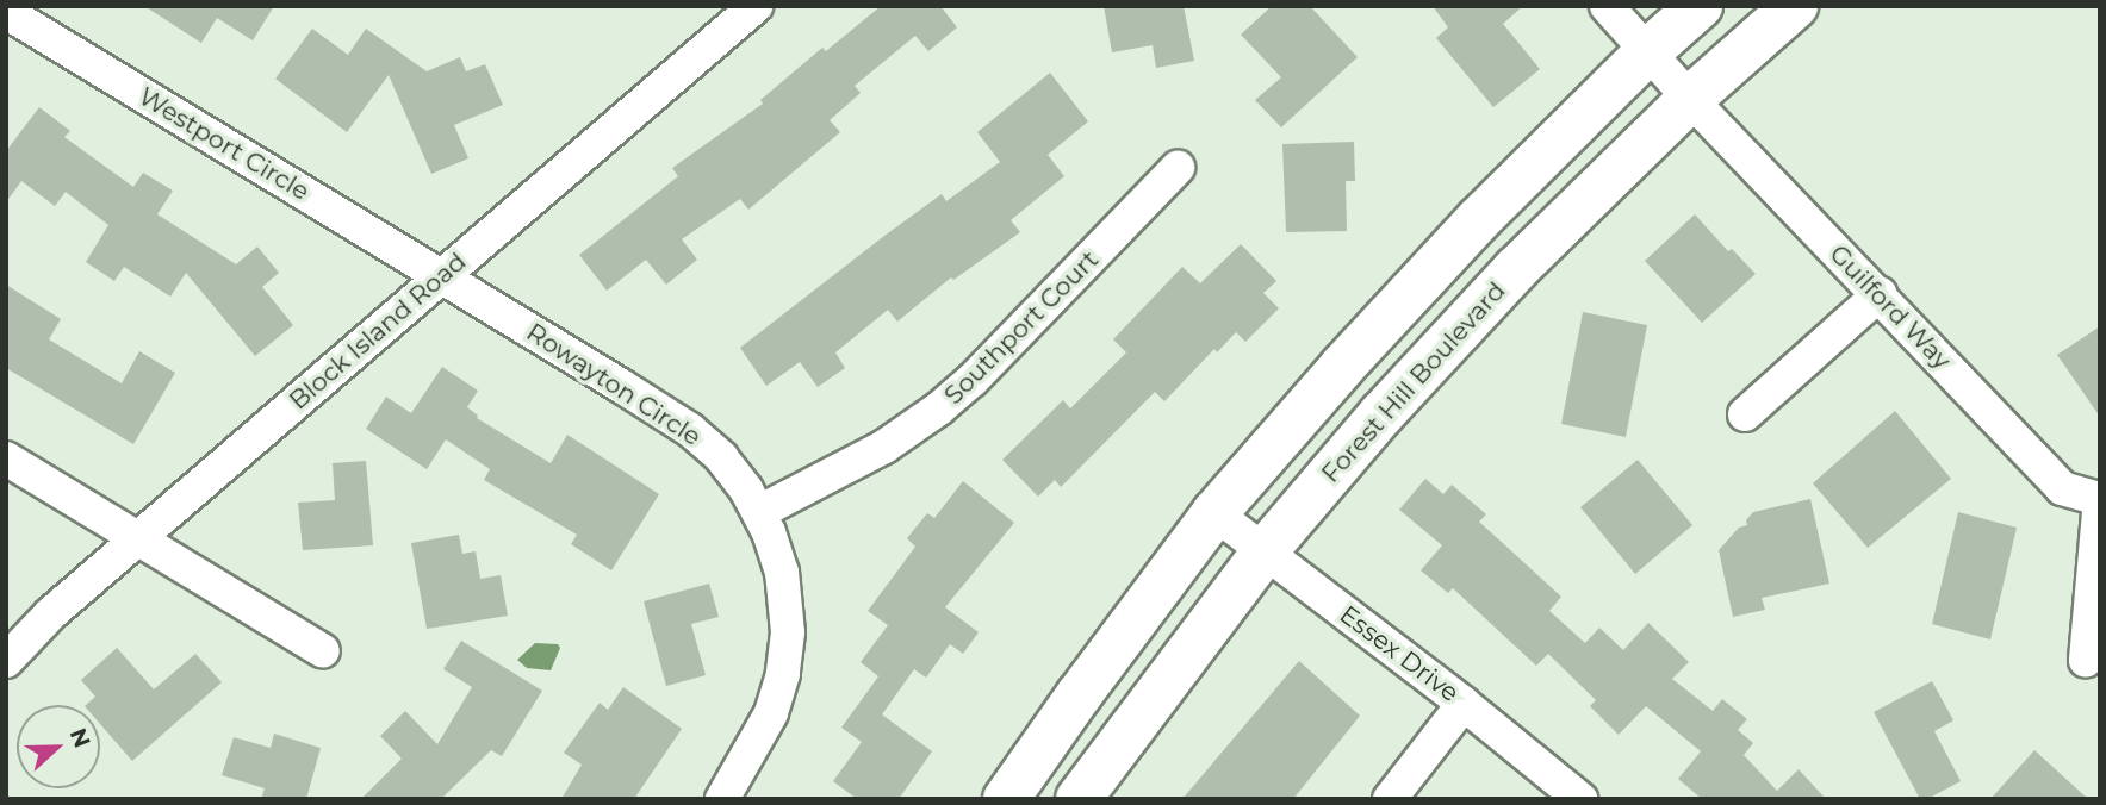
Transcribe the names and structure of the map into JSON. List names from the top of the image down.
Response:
{
  "streets": {
    "main road": ["Forest Hill Boulevard"],
    "street": [
      "Westport Circle",
      "Guilford Way",
      "Southport Court",
      "Block Island Road",
      "Rowayton Circle",
      "Essex Drive"
    ]
  },
  "crossings": [
    ["Westport Circle", "Block Island Road"],
    ["Westport Circle", "Rowayton Circle"],
    ["Guilford Way", "Forest Hill Boulevard"],
    ["Southport Court", "Rowayton Circle"],
    ["Block Island Road", "Rowayton Circle"],
    ["Forest Hill Boulevard", "Essex Drive"]
  ],
  "north": "right"
}
